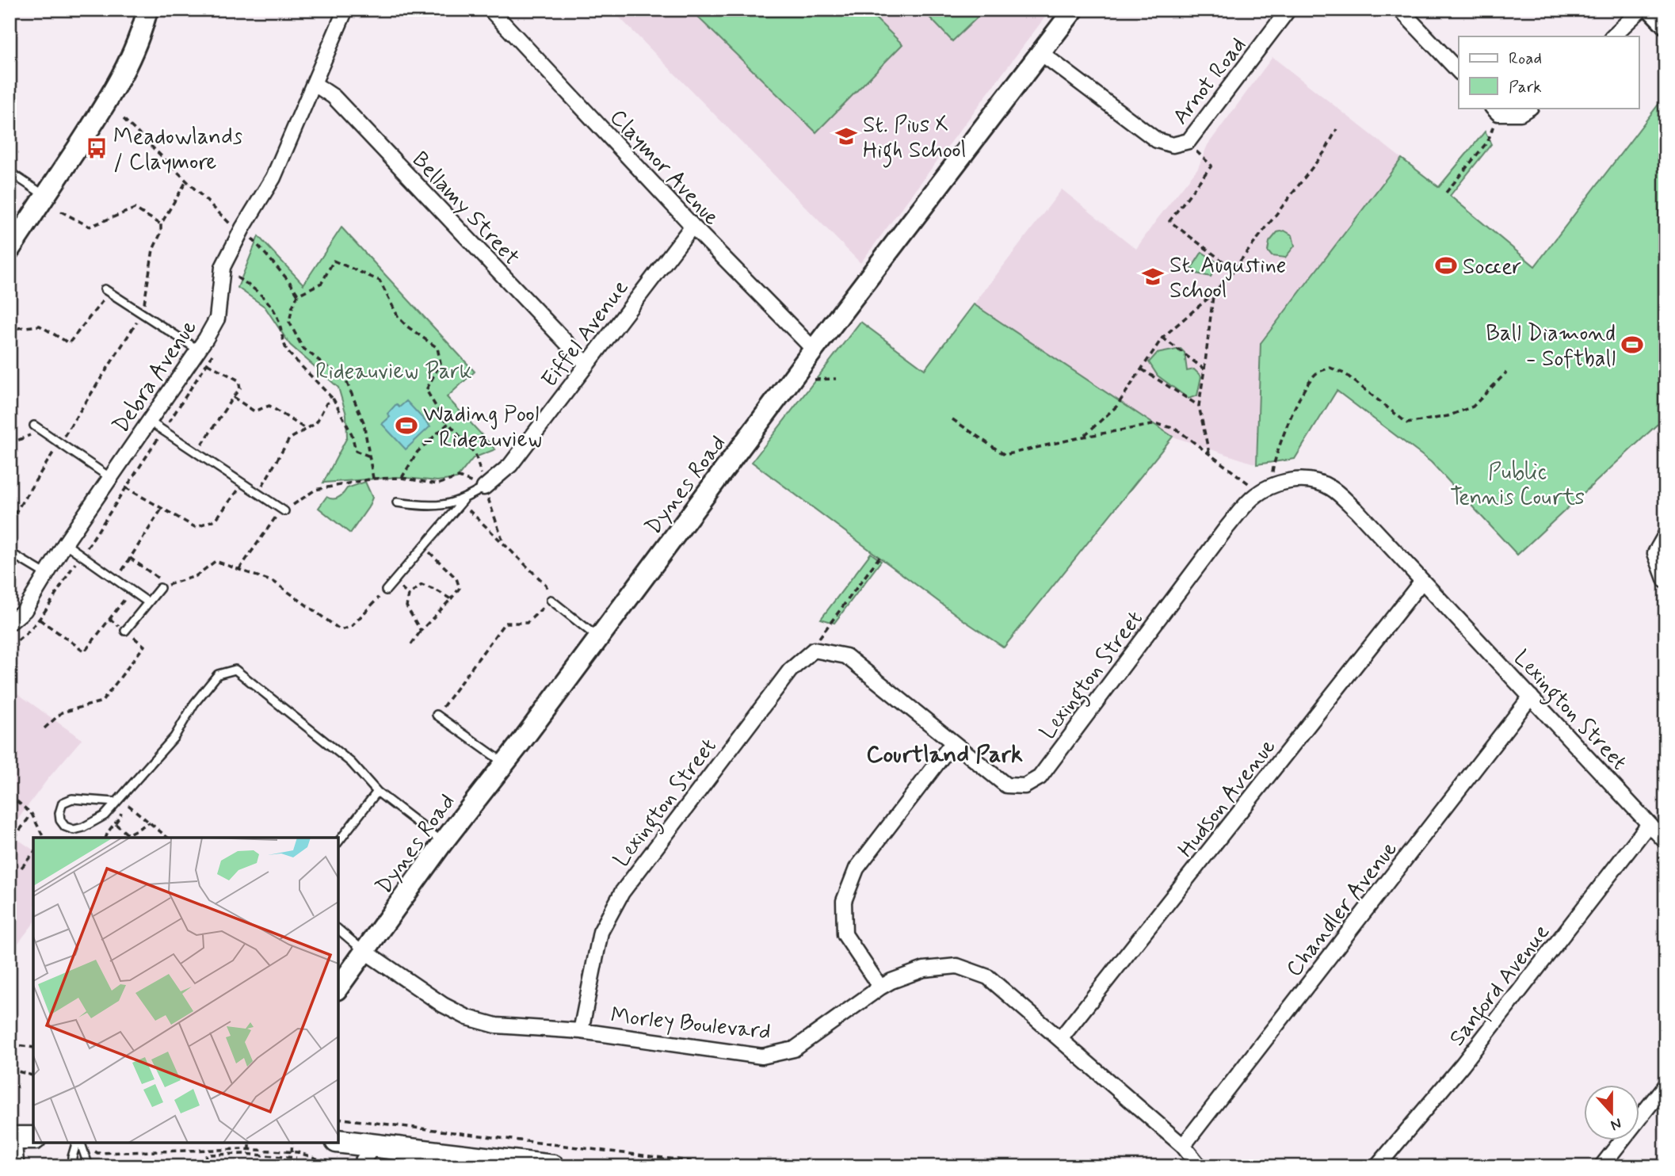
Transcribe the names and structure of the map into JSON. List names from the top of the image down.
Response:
{
  "streets": {
    "street": [
      "Arnot Road",
      "Claymor Avenue",
      "Bellamy Street",
      "Eiffel Avenue",
      "Debra Avenue",
      "Dynes Road",
      "Lexington Street",
      "Hudson Avenue",
      "Chandler Avenue",
      "Sanford Avenue",
      "Morley Boulevard"
    ]
  },
  "crossings": [
    ["Arnot Road", "Dynes Road"],
    ["Claymor Avenue", "Eiffel Avenue"],
    ["Claymor Avenue", "Dynes Road"],
    ["Bellamy Street", "Eiffel Avenue"],
    ["Bellamy Street", "Debra Avenue"],
    ["Dynes Road", "Morley Boulevard"],
    ["Lexington Street", "Hudson Avenue"],
    ["Lexington Street", "Chandler Avenue"],
    ["Lexington Street", "Sanford Avenue"],
    ["Lexington Street", "Morley Boulevard"],
    ["Hudson Avenue", "Morley Boulevard"],
    ["Chandler Avenue", "Morley Boulevard"]
  ],
  "districts": ["Courtland Park"],
  "parks": ["Rideauview Park", "Public Tennis Courts"],
  "places": {
    "school or university": ["St. Pius X High School", "St. Augustine School"],
    "bus stop": ["Meadowlands / Claymore"],
    "sports": ["Soccer", "Ball Diamond - Softball", "Wading Pool - Rideauview"]
  },
  "legend": ["Road", "Park"],
  "north": "bottom"
}
